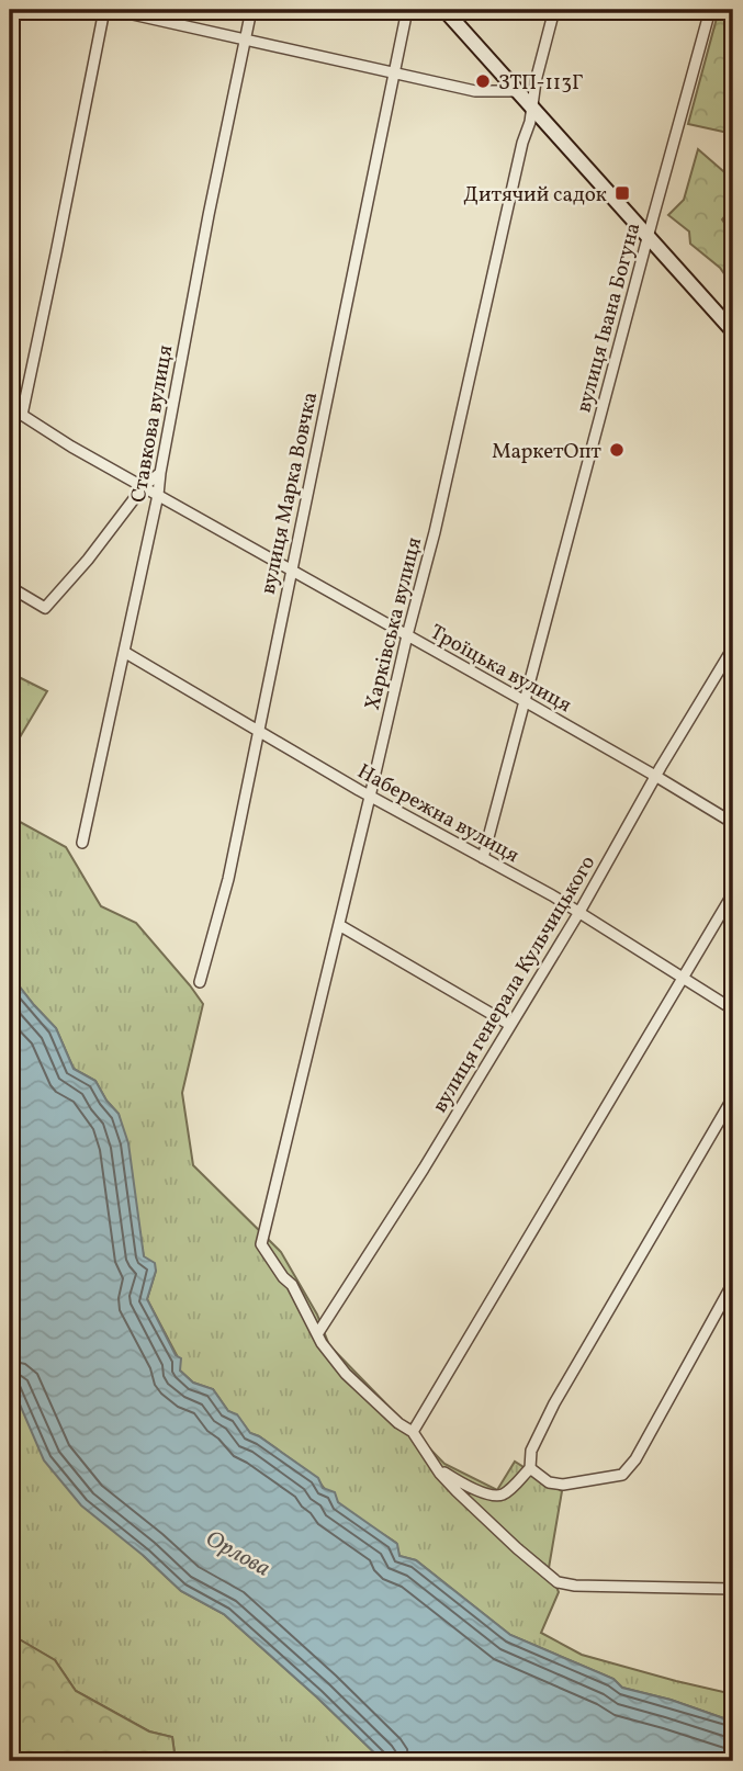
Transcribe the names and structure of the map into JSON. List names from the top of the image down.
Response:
{
  "streets": {
    "street": [
      "вулиця Івана Богуна",
      "Ставкова вулиця",
      "вулиця Марка Вовчка",
      "Харківська вулиця",
      "Троїцька вулиця",
      "Набережна вулиця",
      "вулиця генерала Кульчицького"
    ]
  },
  "crossings": [
    ["вулиця Івана Богуна", "Троїцька вулиця"],
    ["вулиця Івана Богуна", "Набережна вулиця"],
    ["Ставкова вулиця", "Троїцька вулиця"],
    ["Ставкова вулиця", "Набережна вулиця"],
    ["вулиця Марка Вовчка", "Троїцька вулиця"],
    ["вулиця Марка Вовчка", "Набережна вулиця"],
    ["Харківська вулиця", "Троїцька вулиця"],
    ["Харківська вулиця", "Набережна вулиця"],
    ["Харківська вулиця", "вулиця генерала Кульчицького"],
    ["Троїцька вулиця", "вулиця генерала Кульчицького"],
    ["Набережна вулиця", "вулиця генерала Кульчицького"]
  ],
  "water": ["Орлова"],
  "places": {
    "other": ["ЗТП-113Г", "МаркетОпт"],
    "transit": ["Дитячий садок"]
  }
}
